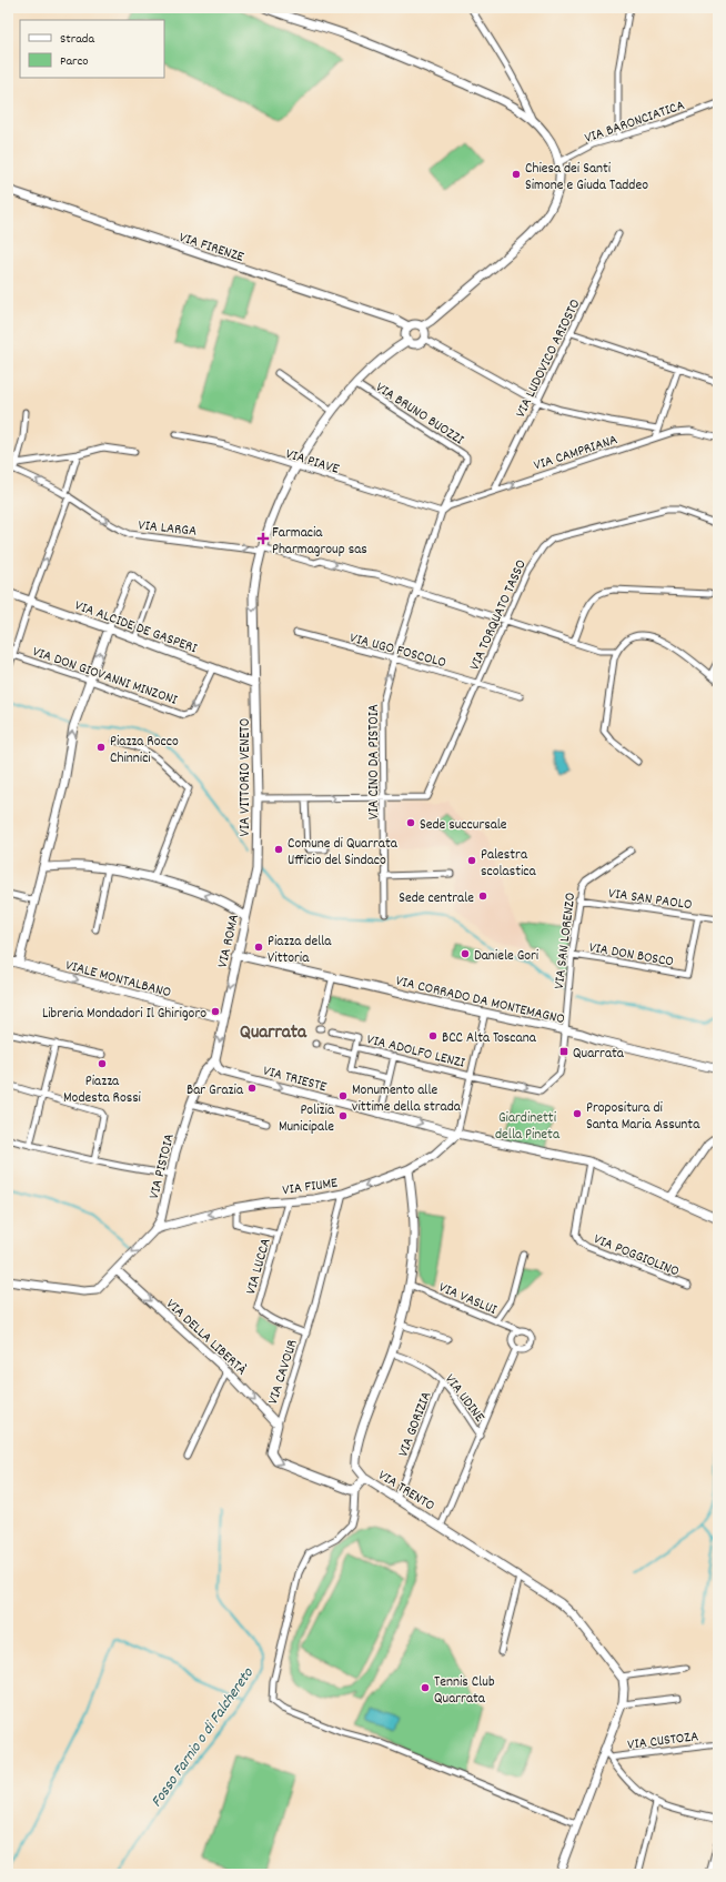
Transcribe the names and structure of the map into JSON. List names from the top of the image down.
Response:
{
  "streets": {
    "street": [
      "VIA BARONCIATICA",
      "VIA FIRENZE",
      "VIA LUDOVICO ARIOSTO",
      "VIA BRUNO BUOZZI",
      "VIA CAMPRIANA",
      "VIA PIAVE",
      "VIA LARGA",
      "VIA TORQUATO TASSO",
      "VIA ALCIDE DE GASPERI",
      "VIA UGO FOSCOLO",
      "VIA DON GIOVANNI MINZONI",
      "VIA CINO DA PISTOIA",
      "VIA VITTORIO VENETO",
      "VIA SAN PAOLO",
      "VIA ROMA",
      "VIA SAN LORENZO",
      "VIA DON BOSCO",
      "VIALE MONTALBANO",
      "VIA CORRADO DA MONTEMAGNO",
      "VIA ADOLFO LENZI",
      "VIA TRIESTE",
      "VIA PISTOIA",
      "VIA FIUME",
      "VIA POGGIOLINO",
      "VIA LUCCA",
      "VIA VASLUI",
      "VIA DELLA LIBERTÀ",
      "VIA CAVOUR",
      "VIA UDINE",
      "VIA GORIZIA",
      "VIA TRENTO",
      "VIA CUSTOZA"
    ]
  },
  "crossings": [
    ["VIA FIRENZE", "VIA VITTORIO VENETO"],
    ["VIA LUDOVICO ARIOSTO", "VIA CAMPRIANA"],
    ["VIA BRUNO BUOZZI", "VIA CAMPRIANA"],
    ["VIA BRUNO BUOZZI", "VIA PIAVE"],
    ["VIA BRUNO BUOZZI", "VIA CINO DA PISTOIA"],
    ["VIA BRUNO BUOZZI", "VIA VITTORIO VENETO"],
    ["VIA CAMPRIANA", "VIA PIAVE"],
    ["VIA CAMPRIANA", "VIA CINO DA PISTOIA"],
    ["VIA PIAVE", "VIA CINO DA PISTOIA"],
    ["VIA PIAVE", "VIA VITTORIO VENETO"],
    ["VIA LARGA", "VIA TORQUATO TASSO"],
    ["VIA LARGA", "VIA CINO DA PISTOIA"],
    ["VIA LARGA", "VIA VITTORIO VENETO"],
    ["VIA TORQUATO TASSO", "VIA UGO FOSCOLO"],
    ["VIA TORQUATO TASSO", "VIA CINO DA PISTOIA"],
    ["VIA ALCIDE DE GASPERI", "VIA DON GIOVANNI MINZONI"],
    ["VIA ALCIDE DE GASPERI", "VIA VITTORIO VENETO"],
    ["VIA UGO FOSCOLO", "VIA CINO DA PISTOIA"],
    ["VIA VITTORIO VENETO", "VIA ROMA"],
    ["VIA SAN PAOLO", "VIA SAN LORENZO"],
    ["VIA SAN PAOLO", "VIA DON BOSCO"],
    ["VIA ROMA", "VIALE MONTALBANO"],
    ["VIA ROMA", "VIA CORRADO DA MONTEMAGNO"],
    ["VIA SAN LORENZO", "VIA DON BOSCO"],
    ["VIA SAN LORENZO", "VIA CORRADO DA MONTEMAGNO"],
    ["VIA SAN LORENZO", "VIA ADOLFO LENZI"],
    ["VIA TRIESTE", "VIA PISTOIA"],
    ["VIA TRIESTE", "VIA FIUME"],
    ["VIA TRIESTE", "VIA POGGIOLINO"],
    ["VIA PISTOIA", "VIA FIUME"],
    ["VIA PISTOIA", "VIA DELLA LIBERTÀ"],
    ["VIA FIUME", "VIA LUCCA"],
    ["VIA FIUME", "VIA CAVOUR"],
    ["VIA FIUME", "VIA TRENTO"],
    ["VIA LUCCA", "VIA CAVOUR"],
    ["VIA VASLUI", "VIA TRENTO"],
    ["VIA DELLA LIBERTÀ", "VIA CAVOUR"],
    ["VIA UDINE", "VIA GORIZIA"],
    ["VIA UDINE", "VIA TRENTO"],
    ["VIA GORIZIA", "VIA TRENTO"]
  ],
  "one_way": [
    "VIA CAMPRIANA",
    "VIA ROMA",
    "VIA FIUME",
    "VIA DELLA LIBERTÀ"
  ],
  "districts": ["Quarrata"],
  "water": ["Fosso Farnio o di Falchereto"],
  "parks": ["Giardinetti della Pineta"],
  "places": {
    "other": [
      "Chiesa dei Santi Simone e Giuda Taddeo",
      "Piazza Rocco Chinnici",
      "Sede succursale",
      "Comune di Quarrata Ufficio del Sindaco",
      "Palestra scolastica",
      "Sede centrale",
      "Piazza della Vittoria",
      "Daniele Gori",
      "Libreria Mondadori Il Ghirigoro",
      "BCC Alta Toscana",
      "Piazza Modesta Rossi",
      "Bar Grazia",
      "Monumento alle vittime della strada",
      "Propositura di Santa Maria Assunta",
      "Polizia Municipale",
      "Tennis Club Quarrata"
    ],
    "health": ["Farmacia Pharmagroup sas"],
    "transit": ["Quarrata"]
  },
  "legend": ["Strada", "Parco"]
}
